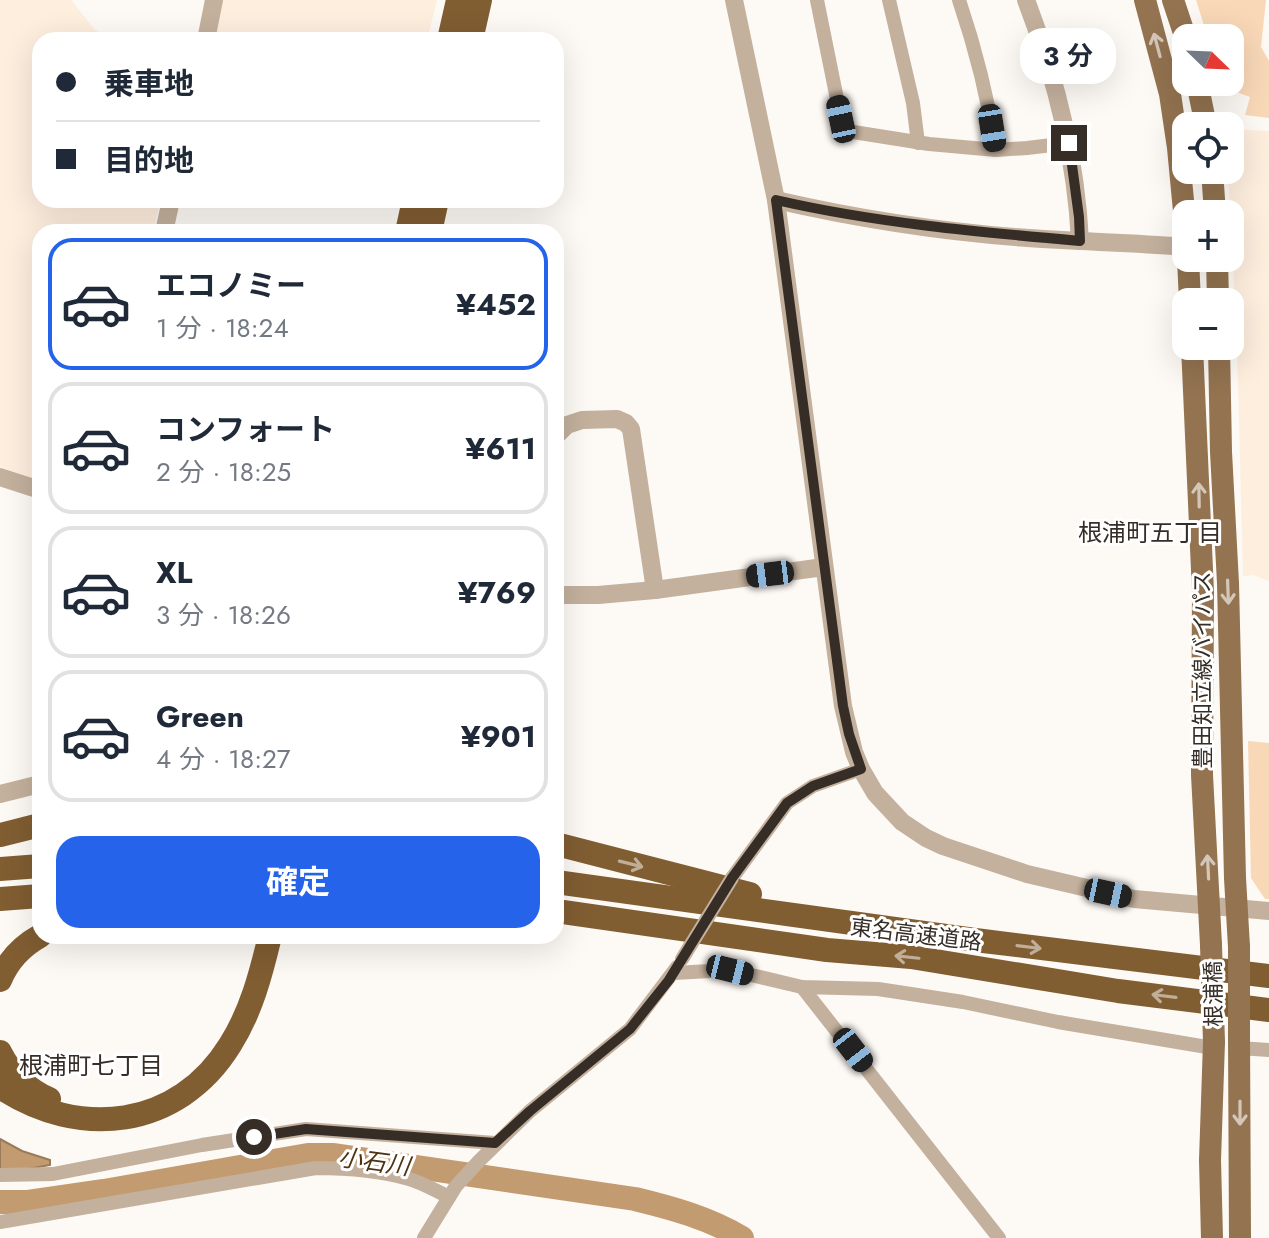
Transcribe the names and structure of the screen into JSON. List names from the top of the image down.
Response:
{
  "streets": {
    "highway": ["東名高速道路"],
    "main road": ["豊田知立線バイパス", "根浦橋"]
  },
  "crossings": [
    ["豊田知立線バイパス", "根浦橋"]
  ],
  "districts": ["根浦町五丁目", "根浦町七丁目"],
  "water": ["小石川"],
  "north": "bottom right",
  "page": {
    "map_buttons": ["+", "−"],
    "bubble": "3 分",
    "banner": ["乗車地", "目的地"],
    "list": [
      {
        "name": "エコノミー",
        "note": "1 分 · 18:24",
        "value": "¥452"
      },
      {
        "name": "コンフォート",
        "note": "2 分 · 18:25",
        "value": "¥611"
      },
      {
        "name": "XL",
        "note": "3 分 · 18:26",
        "value": "¥769"
      },
      {
        "name": "Green",
        "note": "4 分 · 18:27",
        "value": "¥901"
      }
    ],
    "buttons": "確定"
  }
}
